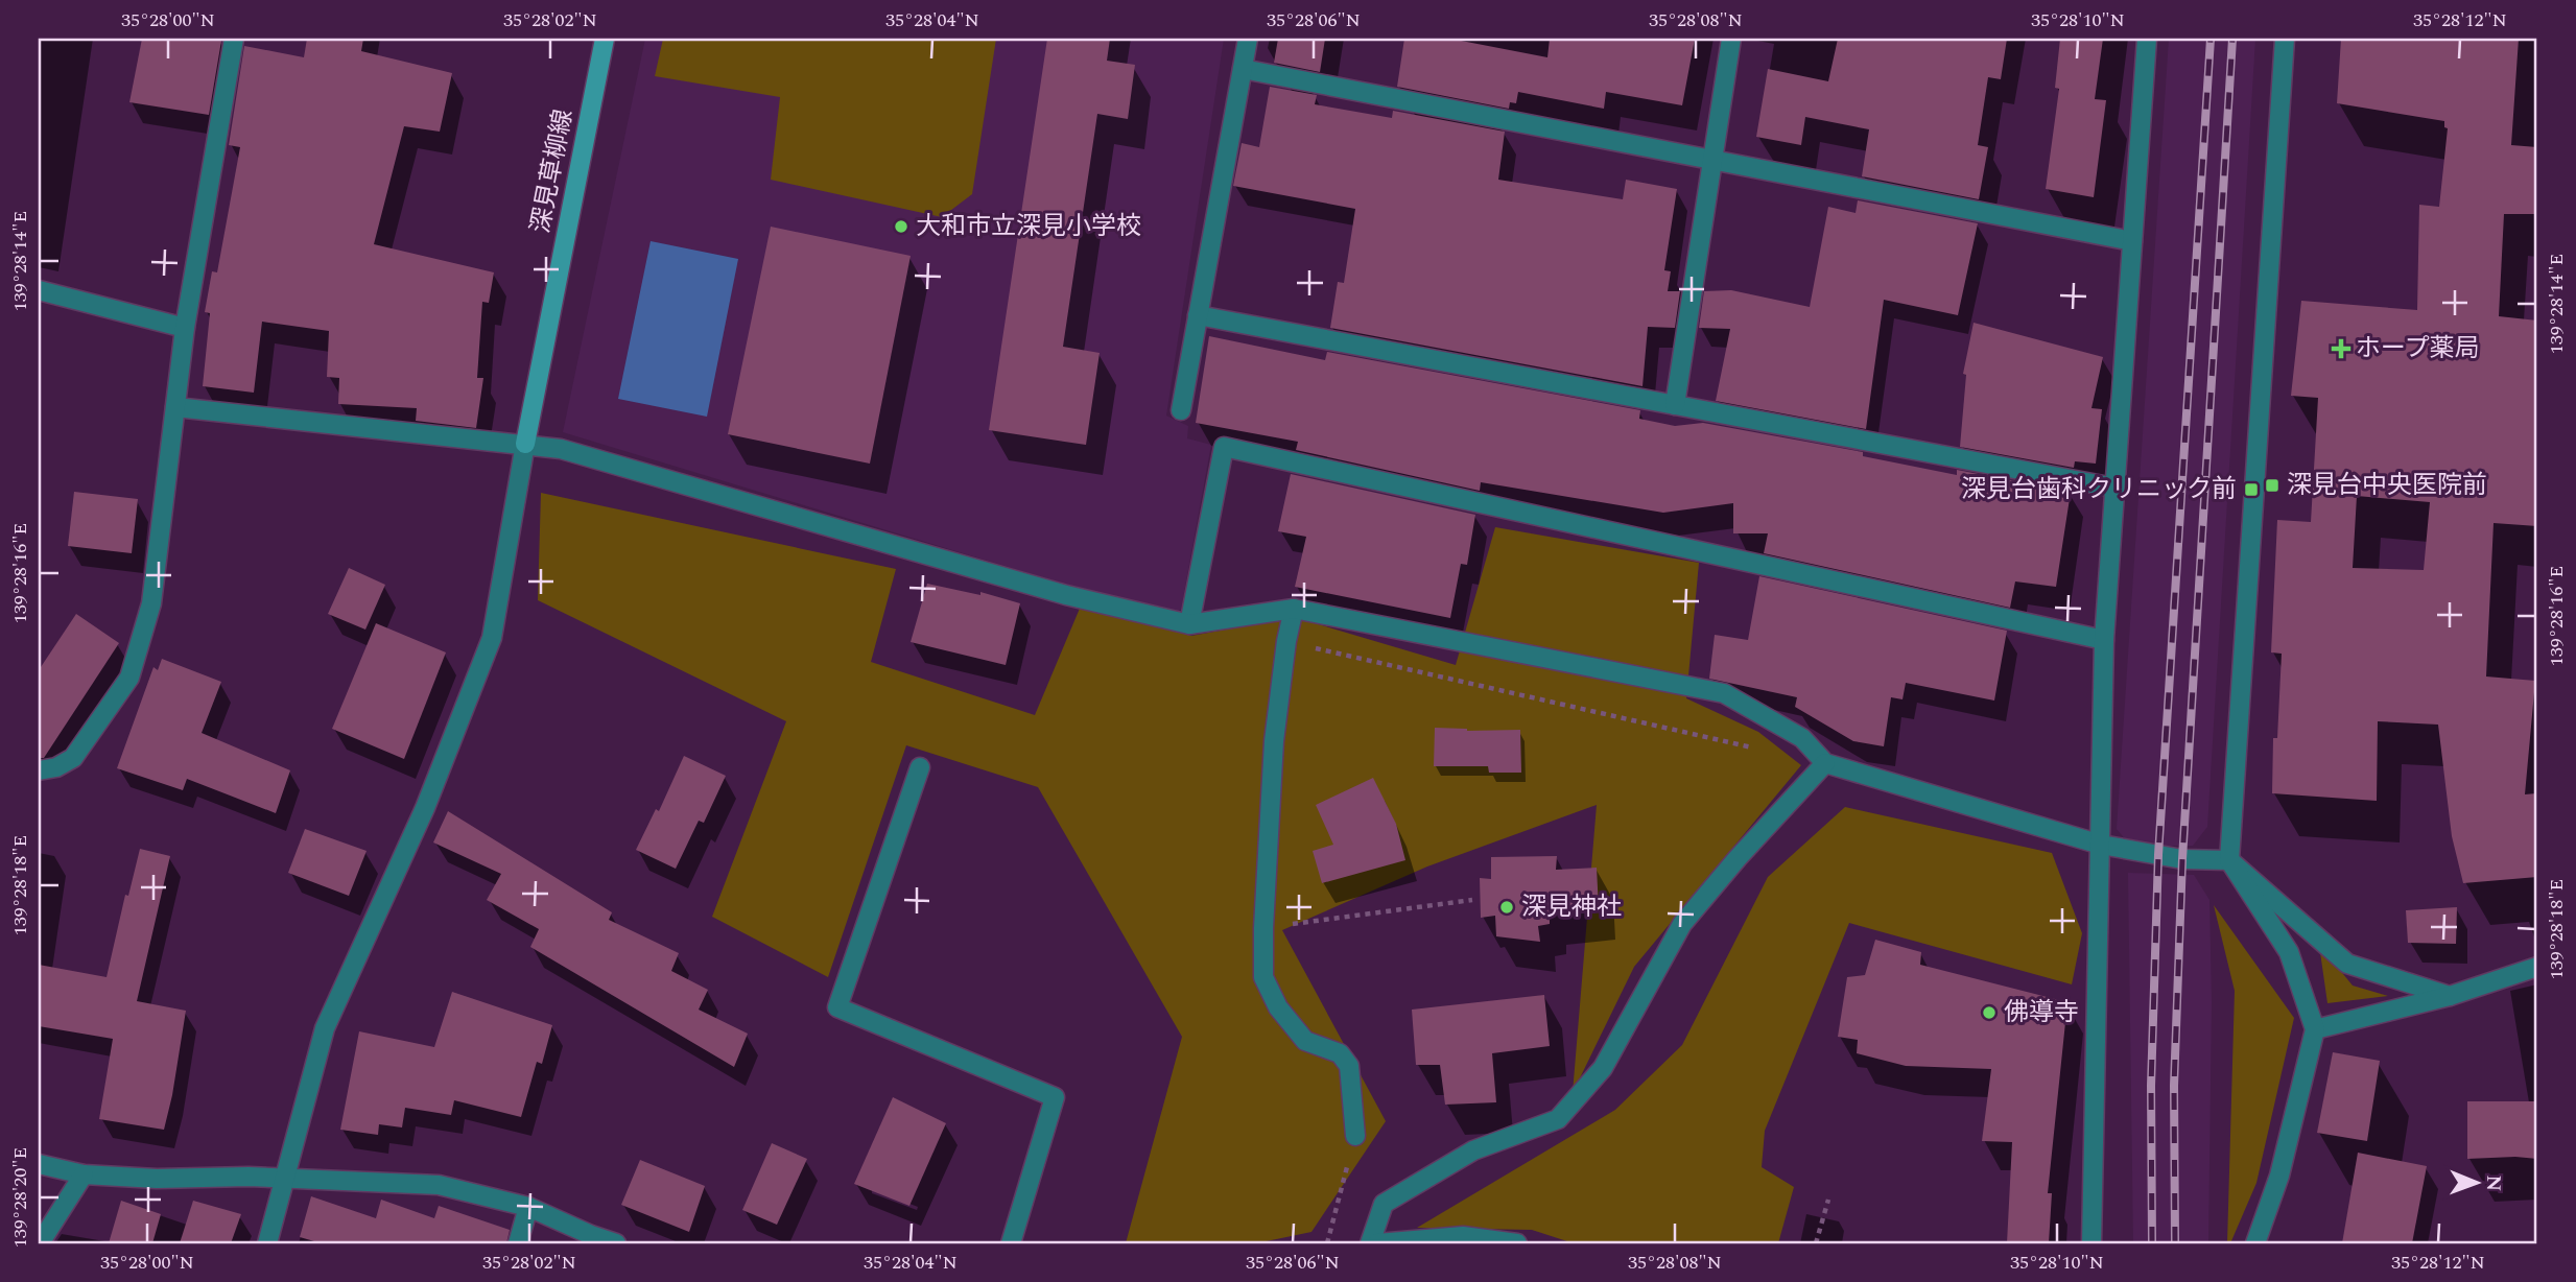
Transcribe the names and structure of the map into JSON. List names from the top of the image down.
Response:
{
  "streets": {
    "street": ["深見草柳線"]
  },
  "places": {
    "other": ["大和市立深見小学校", "深見神社", "佛導寺"],
    "health": ["ホープ薬局"],
    "transit": ["深見台中央医院前", "深見台歯科クリニック前"]
  },
  "north": "right",
  "coordinates": [
    "35°28'00\"N",
    "35°28'02\"N",
    "35°28'04\"N",
    "35°28'06\"N",
    "35°28'08\"N",
    "35°28'10\"N",
    "35°28'12\"N",
    "139°28'14\"E",
    "139°28'16\"E",
    "139°28'18\"E",
    "139°28'20\"E"
  ]
}
